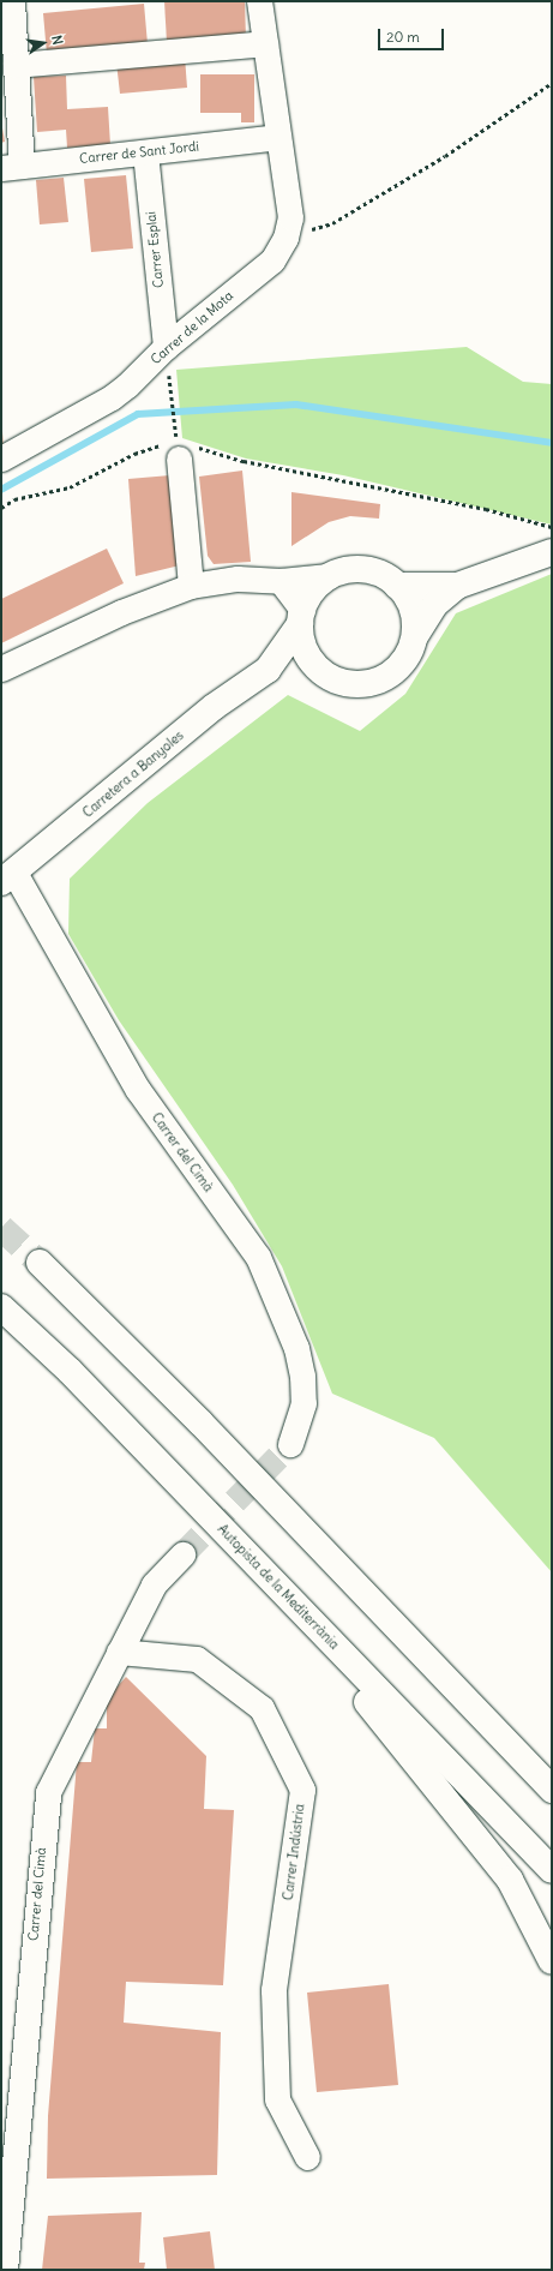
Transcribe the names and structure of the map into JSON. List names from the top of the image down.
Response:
{
  "streets": {
    "main road": ["Carretera a Banyoles", "Autopista de la Mediterrània"],
    "street": [
      "Carrer de Sant Jordi",
      "Carrer Esplai",
      "Carrer de la Mota",
      "Carrer del Cimà",
      "Carrer Indústria"
    ]
  },
  "crossings": [
    ["Carrer de Sant Jordi", "Carrer Esplai"],
    ["Carrer de Sant Jordi", "Carrer de la Mota"],
    ["Carrer Esplai", "Carrer de la Mota"],
    ["Carretera a Banyoles", "Carrer del Cimà"],
    ["Carrer del Cimà", "Carrer Indústria"]
  ],
  "scale_bar": "20 m",
  "north": "right"
}
